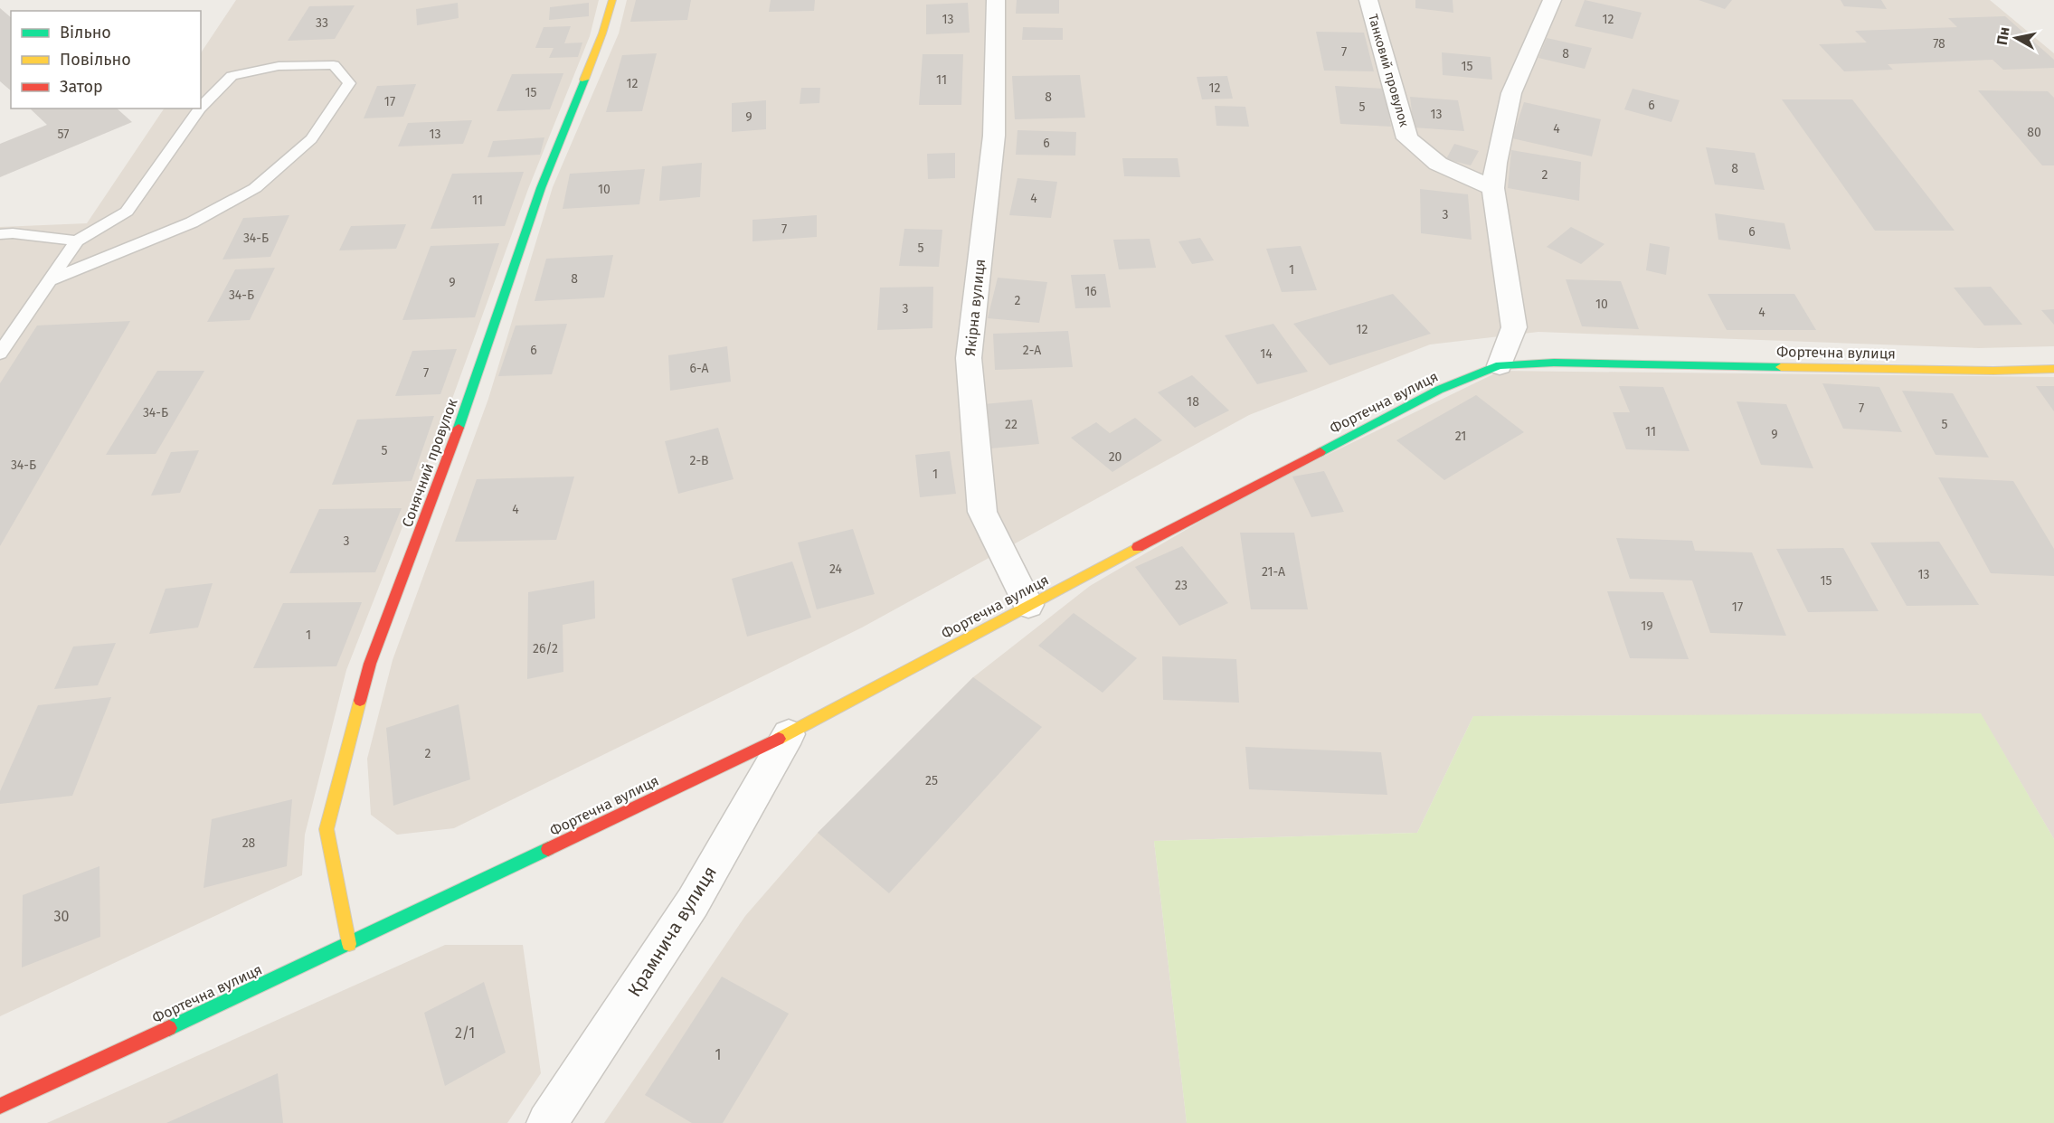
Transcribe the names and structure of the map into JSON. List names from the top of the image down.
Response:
{
  "streets": {
    "street": [
      "Танковий провулок",
      "Якірна вулиця",
      "Фортечна вулиця",
      "Сонячний провулок",
      "Крамнича вулиця"
    ]
  },
  "crossings": [
    ["Якірна вулиця", "Фортечна вулиця"],
    ["Фортечна вулиця", "Сонячний провулок"],
    ["Фортечна вулиця", "Крамнича вулиця"]
  ],
  "house_numbers": [
    "13",
    "12",
    "33",
    "78",
    "7",
    "8",
    "15",
    "11",
    "12",
    "12",
    "15",
    "8",
    "17",
    "6",
    "5",
    "13",
    "9",
    "4",
    "80",
    "57",
    "13",
    "6",
    "8",
    "2",
    "10",
    "4",
    "11",
    "3",
    "7",
    "6",
    "34-Б",
    "5",
    "1",
    "8",
    "9",
    "16",
    "34-Б",
    "2",
    "10",
    "3",
    "4",
    "12",
    "6",
    "2-А",
    "14",
    "6-А",
    "7",
    "18",
    "7",
    "34-Б",
    "22",
    "5",
    "11",
    "9",
    "21",
    "5",
    "20",
    "2-В",
    "34-Б",
    "1",
    "4",
    "3",
    "24",
    "21-А",
    "13",
    "15",
    "23",
    "17",
    "19",
    "1",
    "26/2",
    "2",
    "25",
    "28",
    "30",
    "2/1",
    "1"
  ],
  "legend": ["Вільно", "Повільно", "Затор"],
  "north": "left"
}
